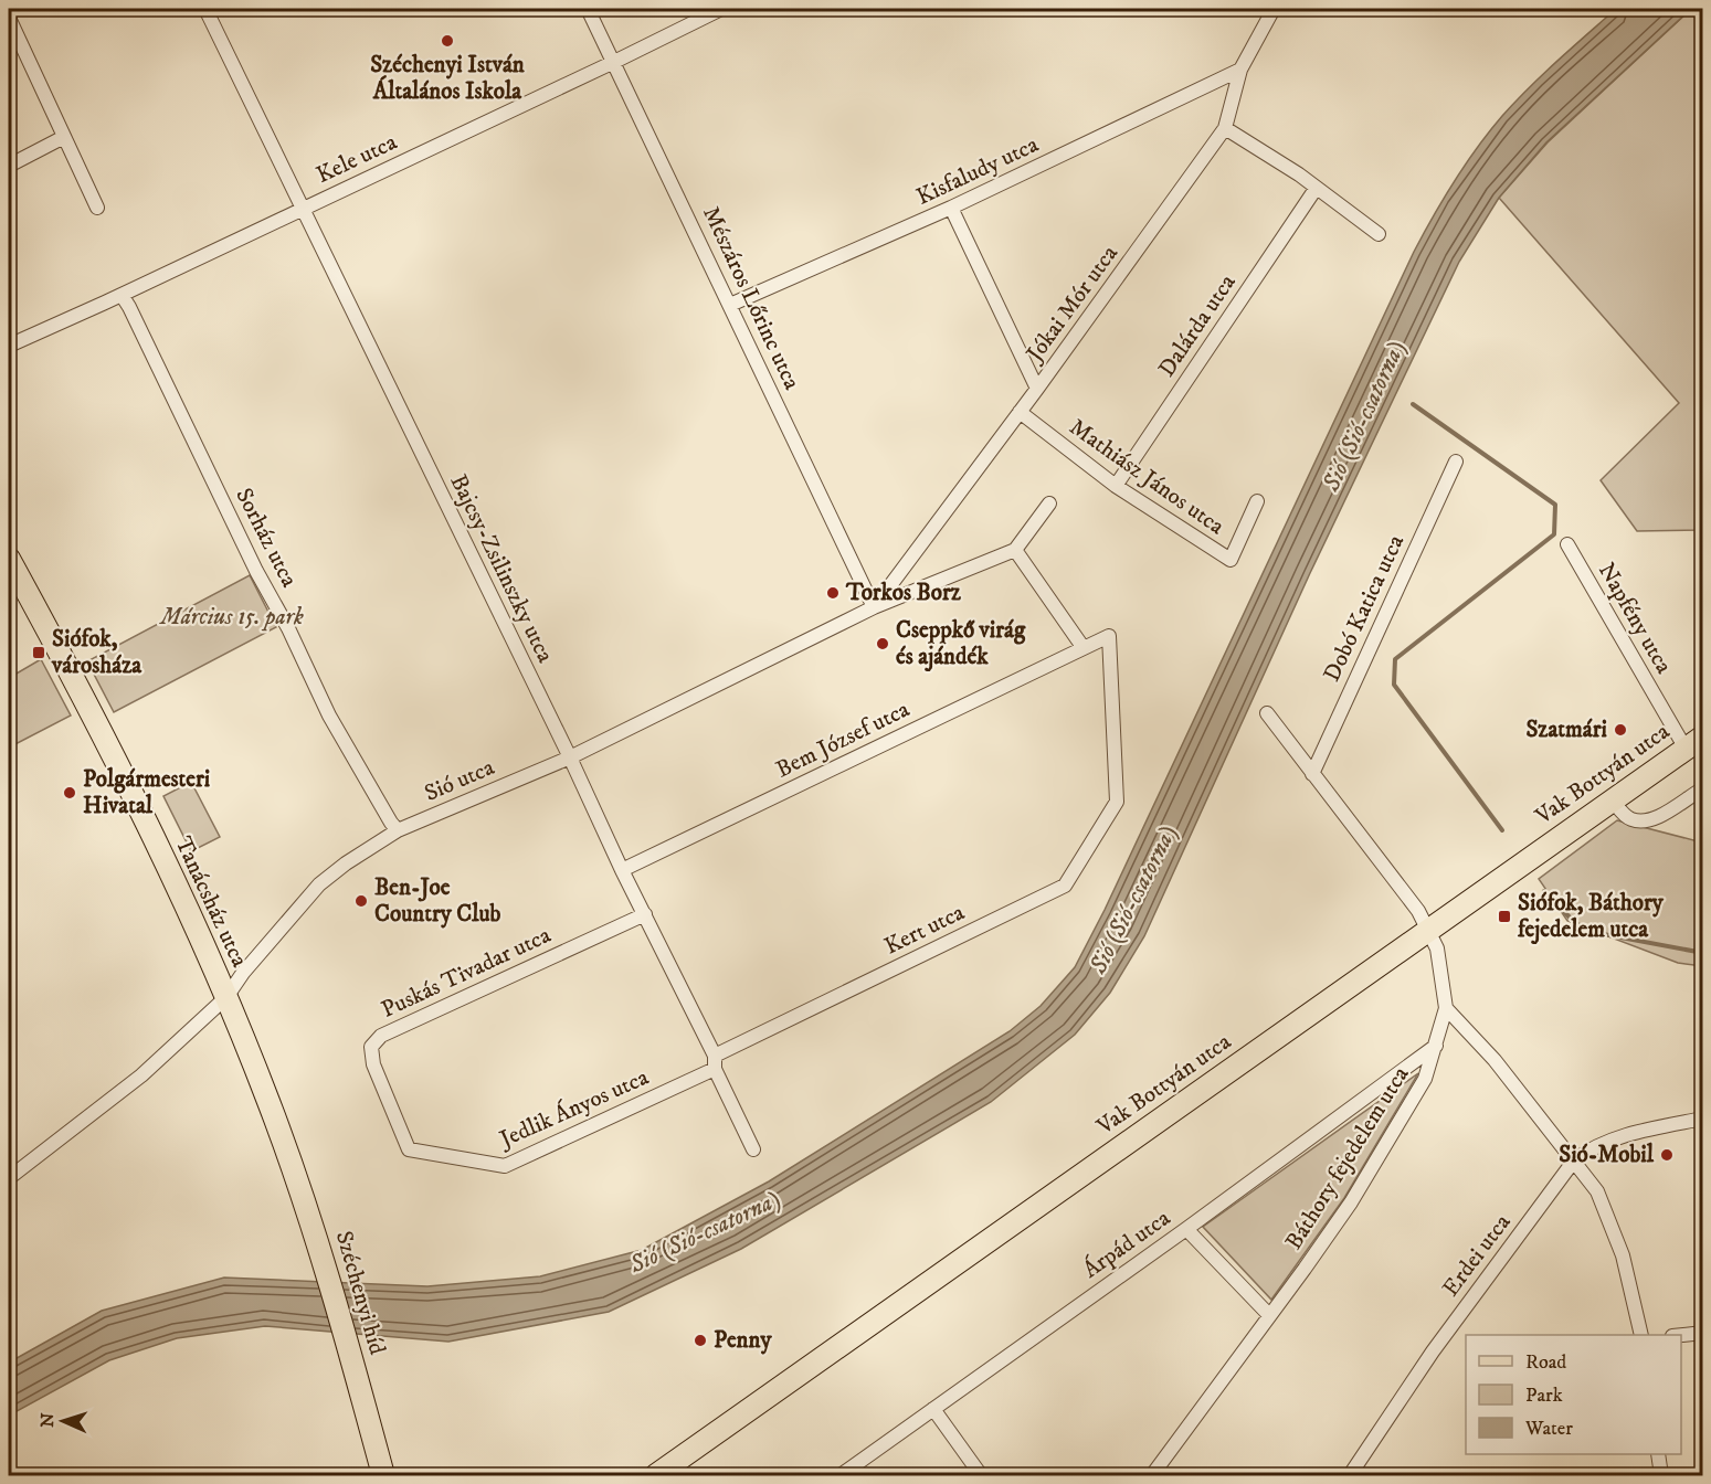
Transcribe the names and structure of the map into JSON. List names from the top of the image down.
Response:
{
  "streets": {
    "main road": ["Vak Bottyán utca", "Tanácsház utca", "Széchenyi híd"],
    "street": [
      "Kele utca",
      "Kisfaludy utca",
      "Mészáros Lőrinc utca",
      "Jókai Mór utca",
      "Dalárda utca",
      "Mathiász János utca",
      "Sorház utca",
      "Bajcsy-Zsilinszky utca",
      "Dobó Katica utca",
      "Napfény utca",
      "Bem József utca",
      "Sió utca",
      "Kert utca",
      "Puskás Tivadar utca",
      "Jedlik Ányos utca",
      "Báthory fejedelem utca",
      "Árpád utca",
      "Erdei utca"
    ]
  },
  "crossings": [
    ["Kele utca", "Mészáros Lőrinc utca"],
    ["Kele utca", "Sorház utca"],
    ["Kele utca", "Bajcsy-Zsilinszky utca"],
    ["Kisfaludy utca", "Mészáros Lőrinc utca"],
    ["Kisfaludy utca", "Jókai Mór utca"],
    ["Mészáros Lőrinc utca", "Jókai Mór utca"],
    ["Mészáros Lőrinc utca", "Sió utca"],
    ["Jókai Mór utca", "Mathiász János utca"],
    ["Jókai Mór utca", "Sió utca"],
    ["Dalárda utca", "Mathiász János utca"],
    ["Sorház utca", "Sió utca"],
    ["Bajcsy-Zsilinszky utca", "Bem József utca"],
    ["Bajcsy-Zsilinszky utca", "Sió utca"],
    ["Bajcsy-Zsilinszky utca", "Kert utca"],
    ["Bajcsy-Zsilinszky utca", "Puskás Tivadar utca"],
    ["Bajcsy-Zsilinszky utca", "Jedlik Ányos utca"],
    ["Dobó Katica utca", "Báthory fejedelem utca"],
    ["Napfény utca", "Vak Bottyán utca"],
    ["Bem József utca", "Kert utca"],
    ["Vak Bottyán utca", "Báthory fejedelem utca"],
    ["Sió utca", "Tanácsház utca"],
    ["Tanácsház utca", "Széchenyi híd"],
    ["Kert utca", "Jedlik Ányos utca"],
    ["Puskás Tivadar utca", "Jedlik Ányos utca"],
    ["Báthory fejedelem utca", "Árpád utca"]
  ],
  "water": ["Sió (Sió-csatorna)"],
  "parks": ["Március 15. park"],
  "places": {
    "other": [
      "Széchenyi István Általános Iskola",
      "Torkos Borz",
      "Cseppkő virág és ajándék",
      "Szatmári",
      "Polgármesteri Hivatal",
      "Ben-Joe Country Club",
      "Sió-Mobil",
      "Penny"
    ],
    "transit": ["Siófok, városháza", "Siófok, Báthory fejedelem utca"]
  },
  "legend": ["Road", "Park", "Water"],
  "north": "left"
}
